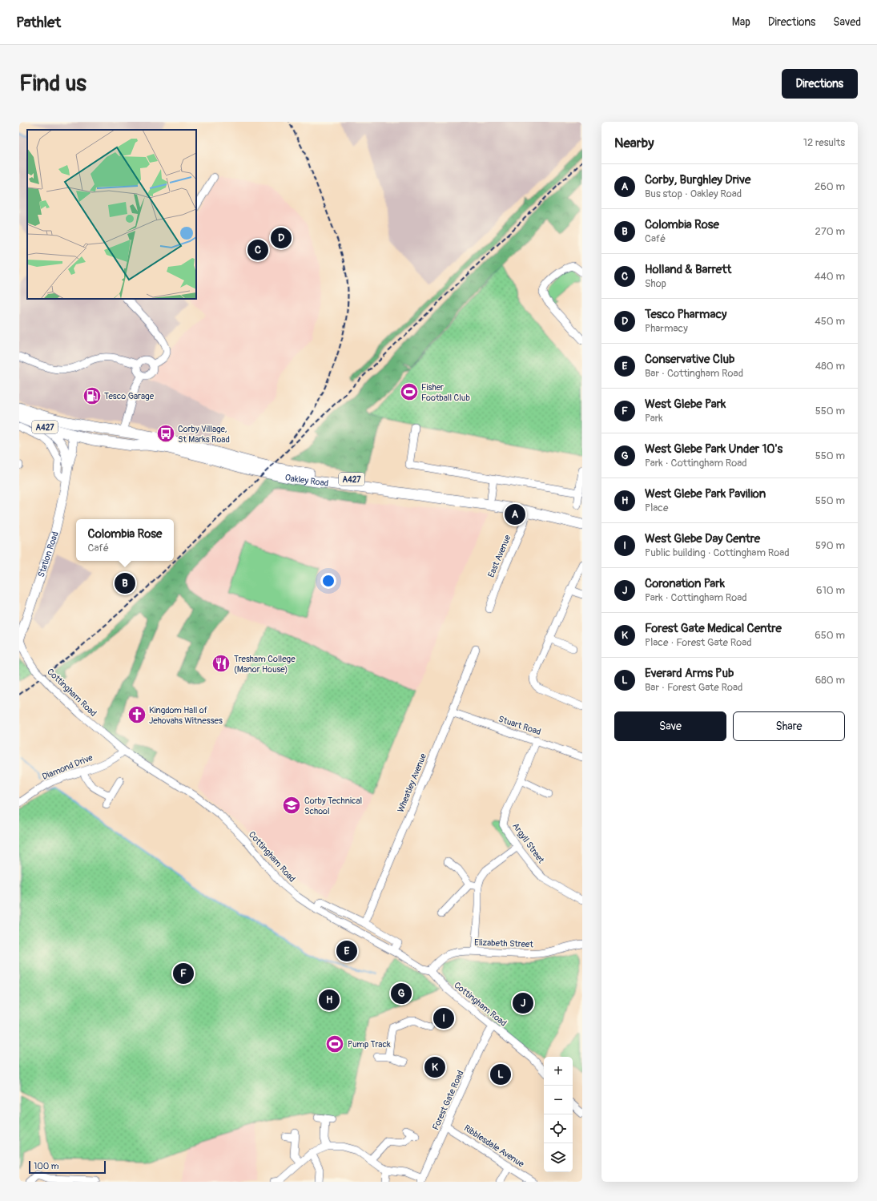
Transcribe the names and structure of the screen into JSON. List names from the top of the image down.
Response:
{
  "streets": {
    "highway": ["A427", "Oakley Road"],
    "main road": ["Station Road"],
    "street": [
      "East Avenue",
      "Cottingham Road",
      "Stuart Road",
      "Diamond Drive",
      "Wheatley Avenue",
      "Argyll Street",
      "Elizabeth Street",
      "Forest Gate Road",
      "Ribblesdale Avenue"
    ]
  },
  "crossings": [
    ["A427", "Oakley Road"],
    ["A427", "Station Road"],
    ["Oakley Road", "Station Road"],
    ["Oakley Road", "East Avenue"],
    ["Station Road", "Cottingham Road"],
    ["Cottingham Road", "Diamond Drive"],
    ["Cottingham Road", "Elizabeth Street"],
    ["Cottingham Road", "Forest Gate Road"],
    ["Stuart Road", "Wheatley Avenue"],
    ["Stuart Road", "Argyll Street"],
    ["Forest Gate Road", "Ribblesdale Avenue"]
  ],
  "places": {
    "sports": ["Fisher Football Club", "Pump Track"],
    "fuel station": ["Tesco Garage"],
    "bus stop": ["Corby Village, St Marks Road"],
    "restaurant": ["Tresham College (Manor House)"],
    "church": ["Kingdom Hall of Jehovahs Witnesses"],
    "school or university": ["Corby Technical School"]
  },
  "scale_bar": "100 m",
  "page": {
    "header": "Pathlet",
    "nav": ["Map", "Directions", "Saved"],
    "buttons": [
      "Directions",
      ["Save", "Share"]
    ],
    "title": "Find us",
    "heading": ["Nearby", "12 results"],
    "list": [
      {
        "mark": "A",
        "name": "Corby, Burghley Drive",
        "note": "Bus stop · Oakley Road",
        "value": "260 m"
      },
      {
        "mark": "B",
        "name": "Colombia Rose",
        "note": "Café",
        "value": "270 m"
      },
      {
        "mark": "C",
        "name": "Holland & Barrett",
        "note": "Shop",
        "value": "440 m"
      },
      {
        "mark": "D",
        "name": "Tesco Pharmacy",
        "note": "Pharmacy",
        "value": "450 m"
      },
      {
        "mark": "E",
        "name": "Conservative Club",
        "note": "Bar · Cottingham Road",
        "value": "480 m"
      },
      {
        "mark": "F",
        "name": "West Glebe Park",
        "note": "Park",
        "value": "550 m"
      },
      {
        "mark": "G",
        "name": "West Glebe Park Under 10's",
        "note": "Park · Cottingham Road",
        "value": "550 m"
      },
      {
        "mark": "H",
        "name": "West Glebe Park Pavilion",
        "note": "Place",
        "value": "550 m"
      },
      {
        "mark": "I",
        "name": "West Glebe Day Centre",
        "note": "Public building · Cottingham Road",
        "value": "590 m"
      },
      {
        "mark": "J",
        "name": "Coronation Park",
        "note": "Park · Cottingham Road",
        "value": "610 m"
      },
      {
        "mark": "K",
        "name": "Forest Gate Medical Centre",
        "note": "Place · Forest Gate Road",
        "value": "650 m"
      },
      {
        "mark": "L",
        "name": "Everard Arms Pub",
        "note": "Bar · Forest Gate Road",
        "value": "680 m"
      }
    ],
    "pins": [
      "D",
      "C",
      "A",
      "B",
      "E",
      "F",
      "G",
      "H",
      "J",
      "I",
      "K",
      "L"
    ],
    "popup": ["Colombia Rose", "Café"],
    "map_buttons": ["+", "−"],
    "scale": "100 m"
  }
}
